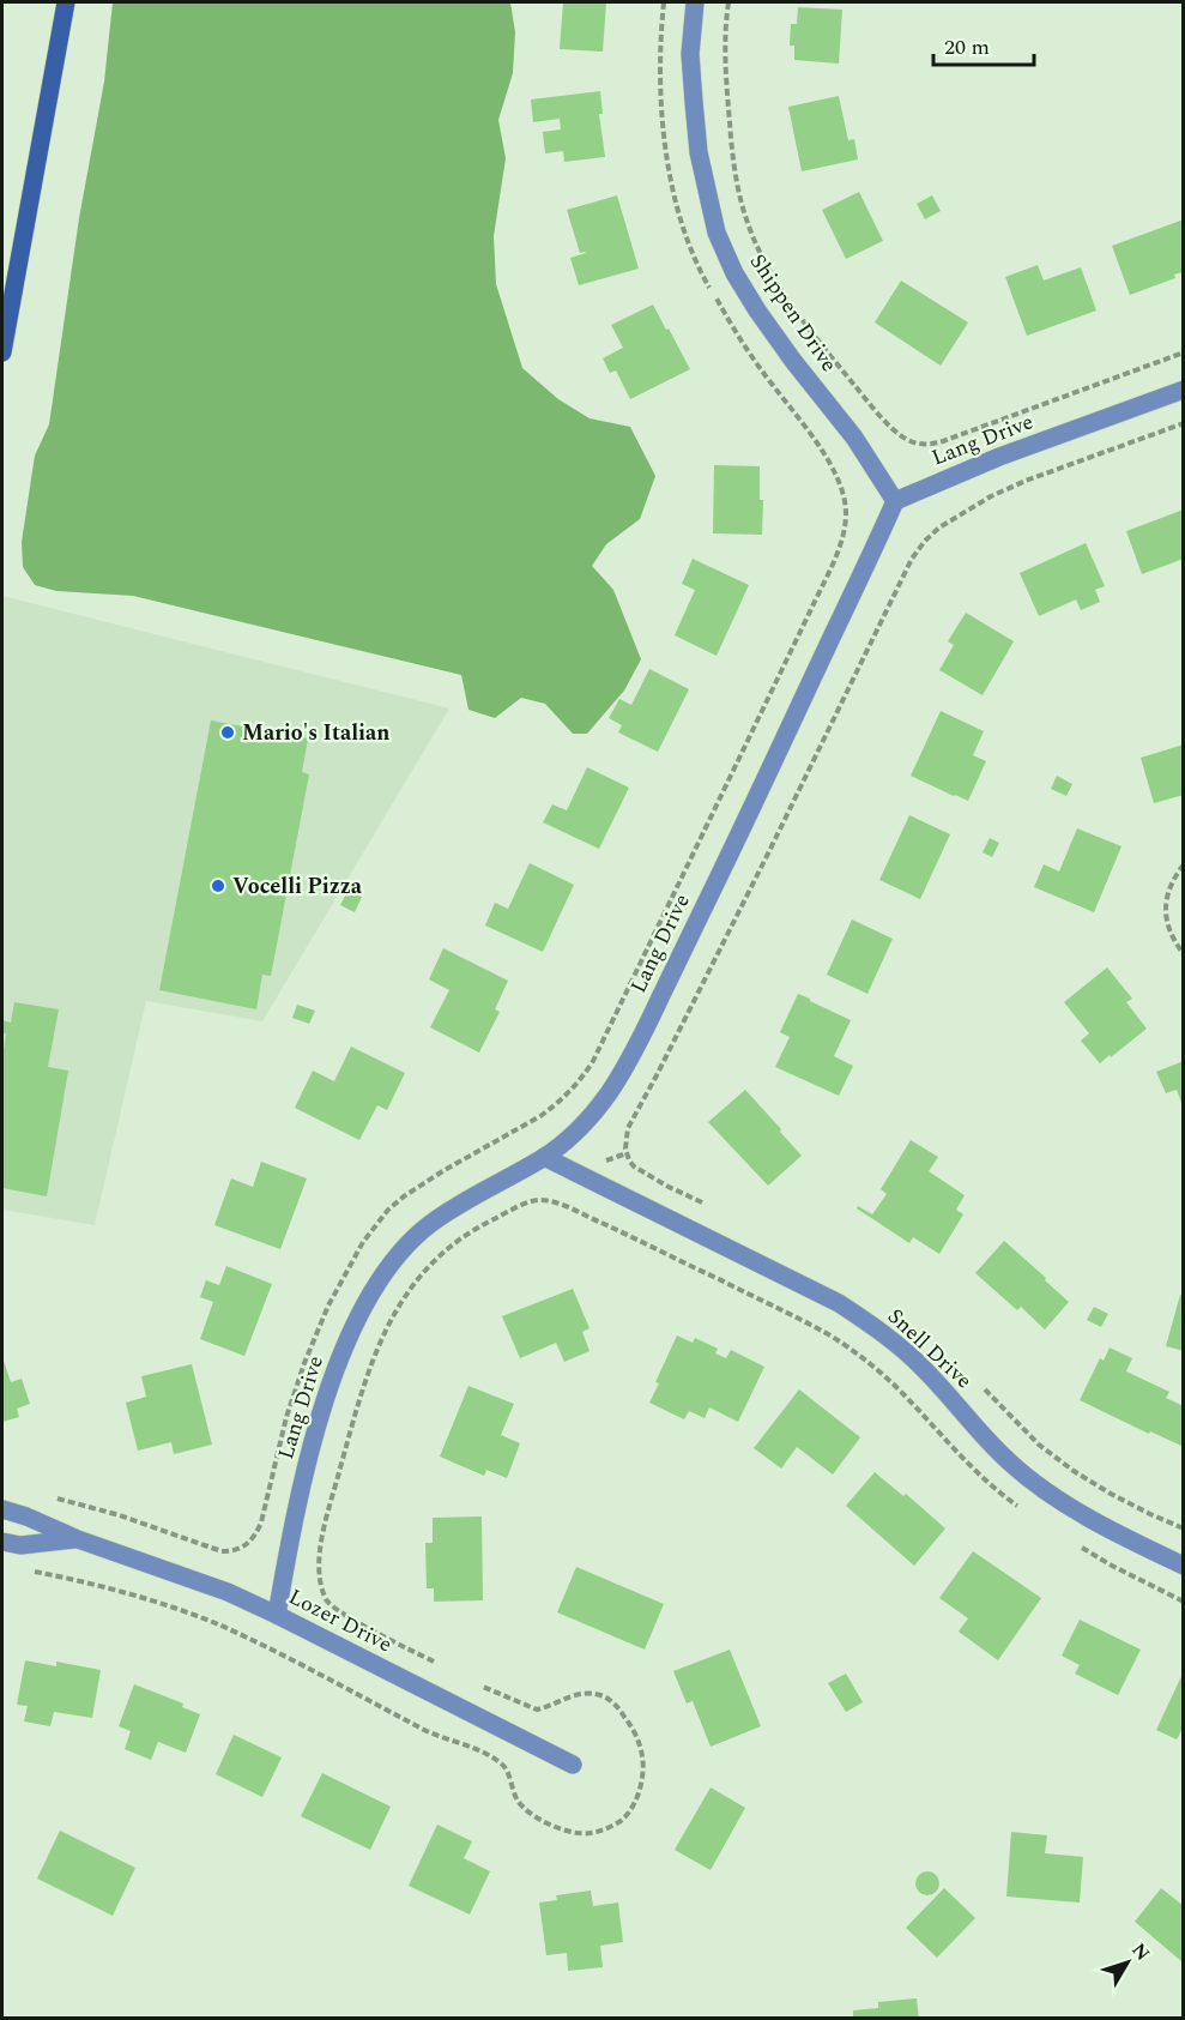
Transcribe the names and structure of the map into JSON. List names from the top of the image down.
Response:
{
  "streets": {
    "street": [
      "Shippen Drive",
      "Lang Drive",
      "Snell Drive",
      "Lozer Drive"
    ]
  },
  "crossings": [
    ["Shippen Drive", "Lang Drive"],
    ["Lang Drive", "Snell Drive"],
    ["Lang Drive", "Lozer Drive"]
  ],
  "places": ["Mario's Italian", "Vocelli Pizza"],
  "scale_bar": "20 m",
  "north": "top right"
}
